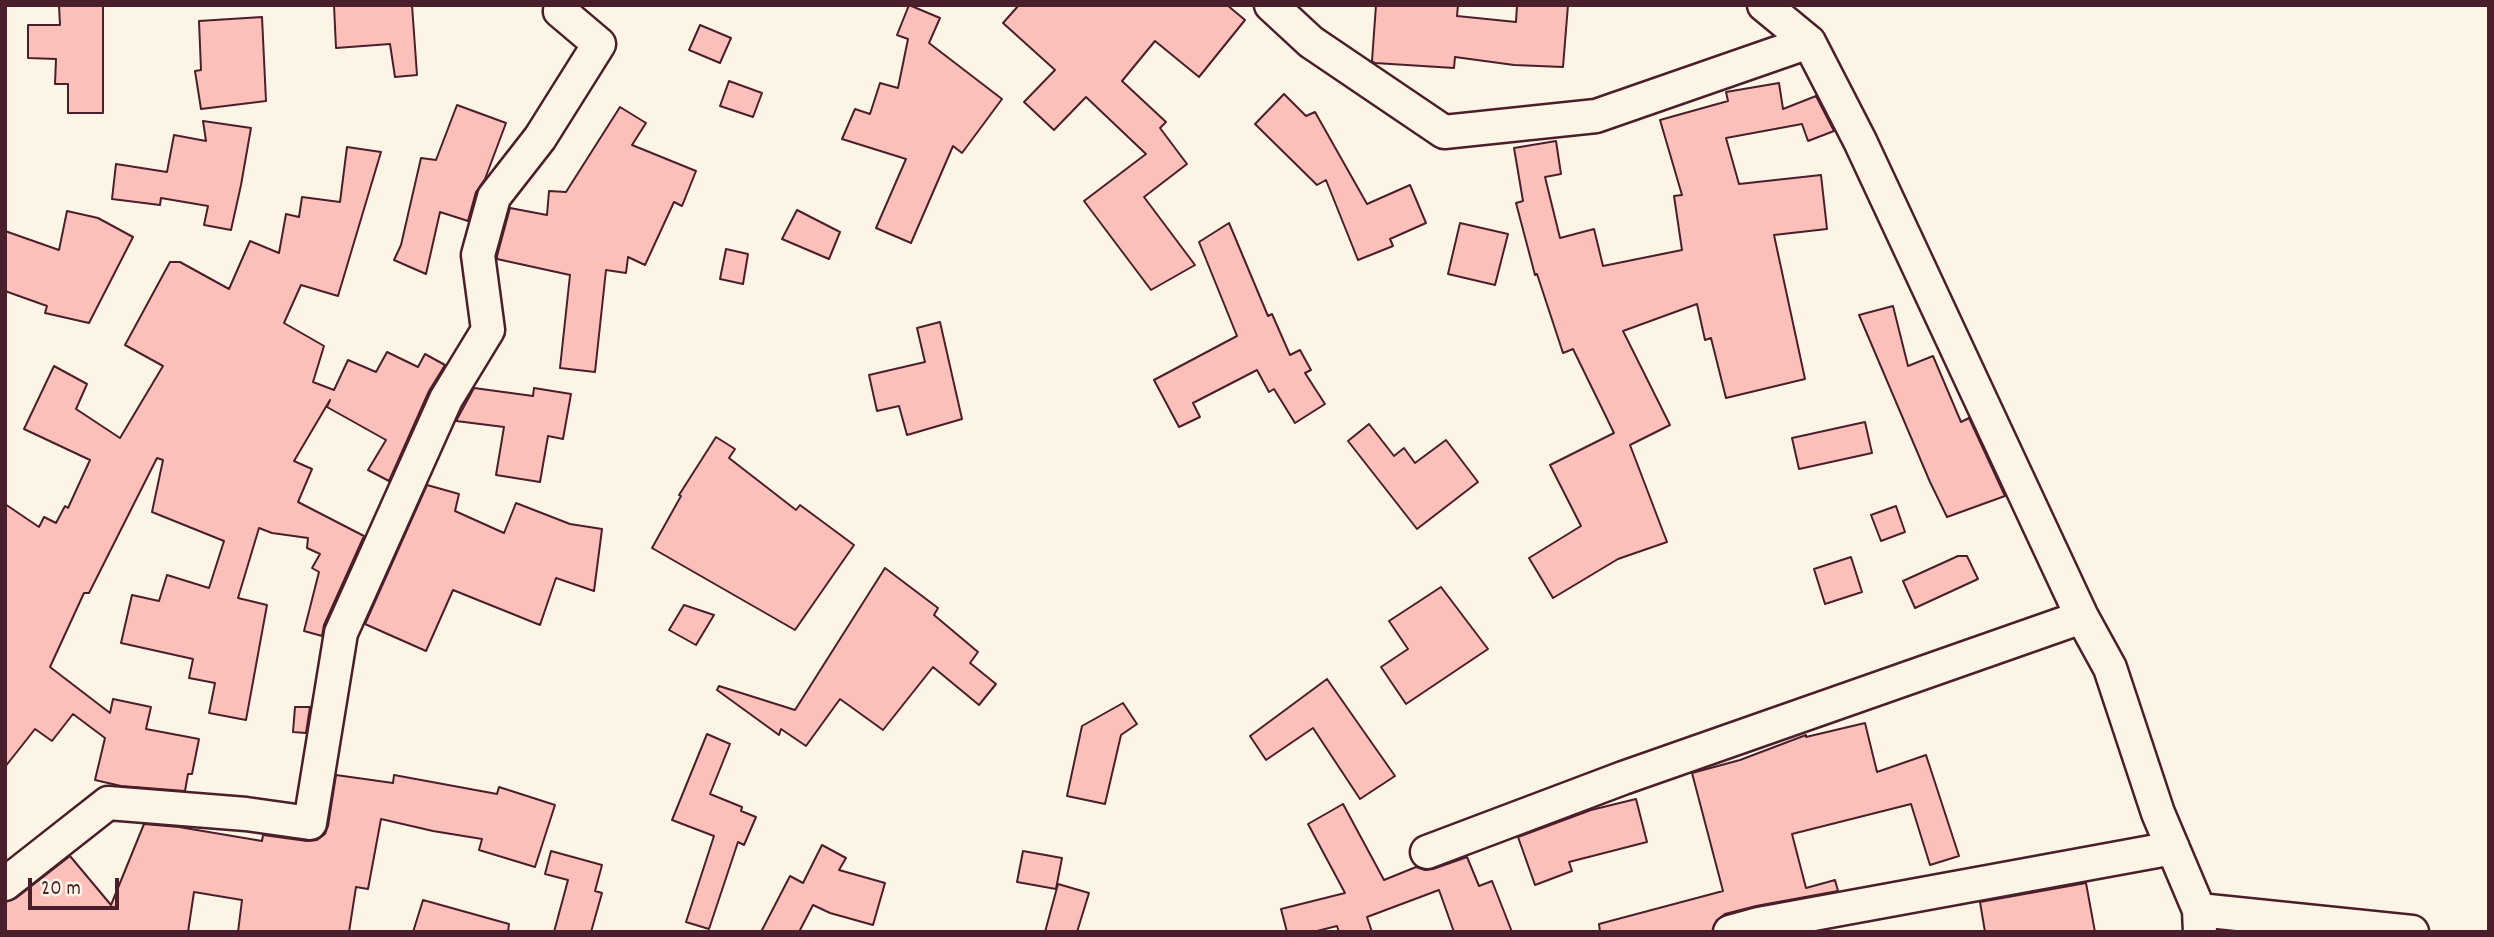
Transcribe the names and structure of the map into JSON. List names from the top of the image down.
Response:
{
  "scale_bar": "20 m"
}
